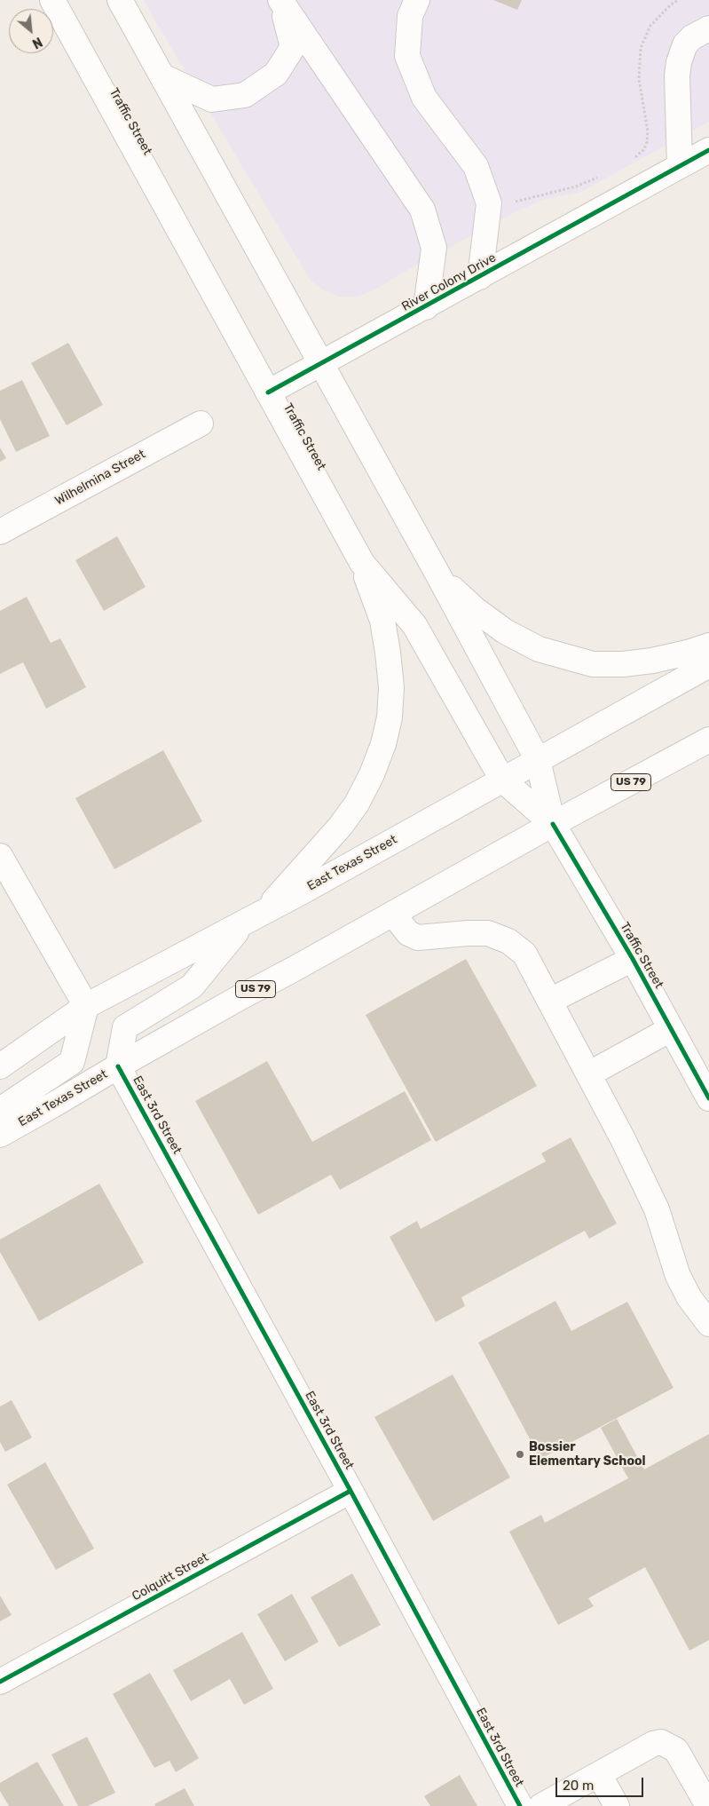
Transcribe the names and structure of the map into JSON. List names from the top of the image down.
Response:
{
  "streets": {
    "main road": [
      "Traffic Street",
      "River Colony Drive",
      "Wilhelmina Street",
      "US 79",
      "East Texas Street",
      "East 3rd Street",
      "Colquitt Street"
    ]
  },
  "crossings": [
    ["Traffic Street", "River Colony Drive"],
    ["Traffic Street", "East Texas Street"],
    ["East Texas Street", "East 3rd Street"],
    ["East 3rd Street", "Colquitt Street"]
  ],
  "places": ["Bossier Elementary School"],
  "scale_bar": "20 m",
  "north": "bottom right"
}
